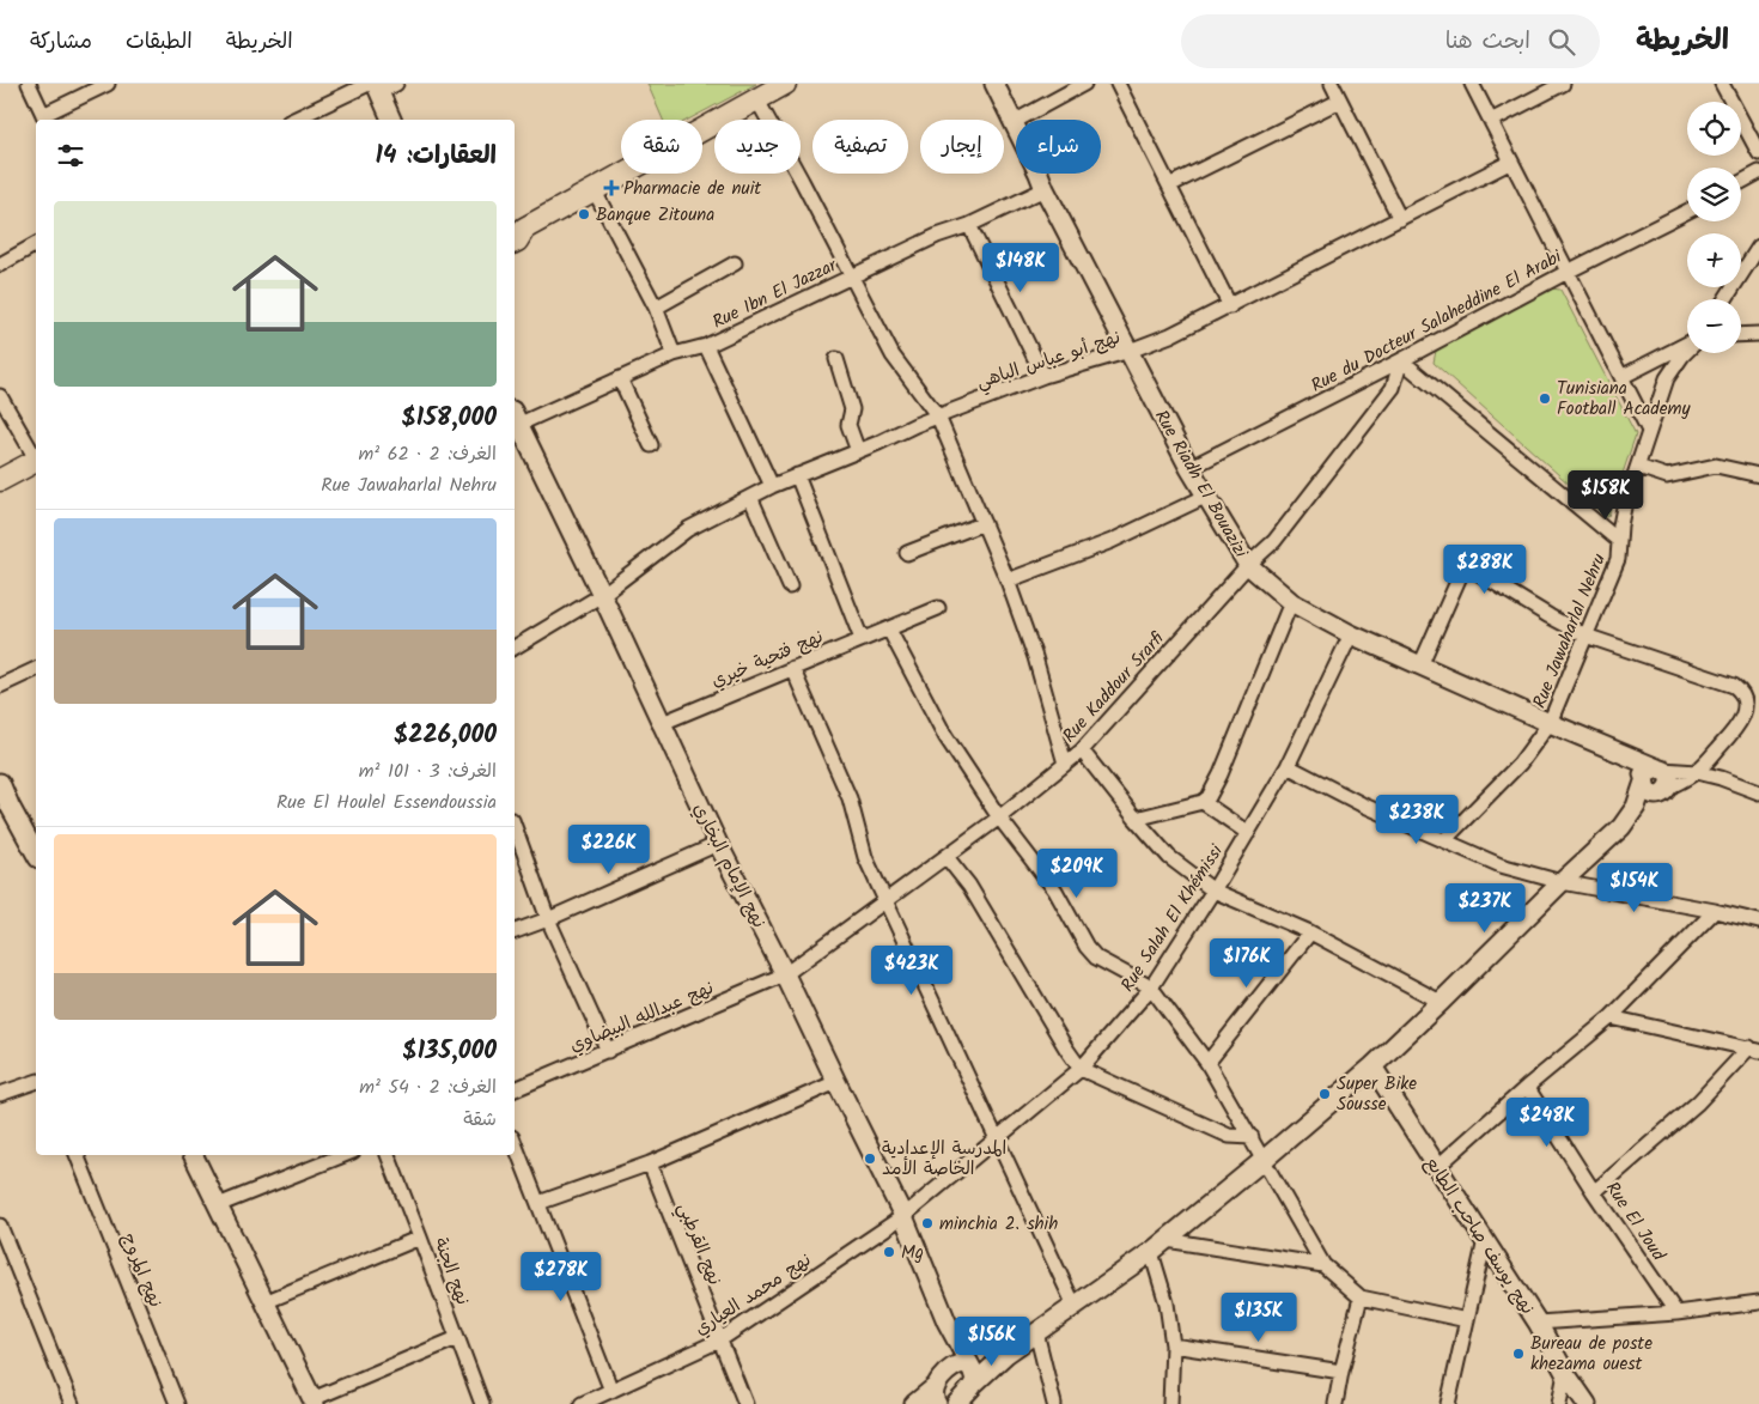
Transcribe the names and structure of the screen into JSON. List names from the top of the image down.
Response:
{
  "streets": {
    "street": [
      "Rue Ibn El Jazzar",
      "Rue du Docteur Salaheddine El Arabi",
      "نهج أبو عباس الباهي",
      "Rue Riadh El Bouazizi",
      "Rue Jawaharlal Nehru",
      "نهج فتحية خيري",
      "Rue Kaddour Srarfi",
      "نهج الإمام البخاري",
      "Rue Salah El Khémissi",
      "نهج عبدالله البيضاوي",
      "Rue El Joud",
      "نهج يوسف صاحب الطابع",
      "نهج القرطبي",
      "نهج المروج",
      "نهج الجنة",
      "نهج محمد العياري"
    ]
  },
  "crossings": [
    ["Rue Ibn El Jazzar", "Rue Riadh El Bouazizi"],
    ["Rue du Docteur Salaheddine El Arabi", "Rue Riadh El Bouazizi"],
    ["Rue du Docteur Salaheddine El Arabi", "Rue Kaddour Srarfi"],
    ["نهج أبو عباس الباهي", "Rue Riadh El Bouazizi"],
    ["نهج أبو عباس الباهي", "نهج الإمام البخاري"],
    ["Rue Riadh El Bouazizi", "Rue Jawaharlal Nehru"],
    ["Rue Riadh El Bouazizi", "Rue Kaddour Srarfi"],
    ["Rue Riadh El Bouazizi", "Rue Salah El Khémissi"],
    ["نهج فتحية خيري", "نهج الإمام البخاري"],
    ["Rue Kaddour Srarfi", "نهج الإمام البخاري"],
    ["Rue Kaddour Srarfi", "نهج عبدالله البيضاوي"],
    ["نهج الإمام البخاري", "Rue Salah El Khémissi"],
    ["نهج الإمام البخاري", "نهج عبدالله البيضاوي"],
    ["نهج الإمام البخاري", "نهج محمد العياري"],
    ["Rue Salah El Khémissi", "نهج محمد العياري"],
    ["نهج القرطبي", "نهج محمد العياري"]
  ],
  "places": {
    "health": ["Pharmacie de nuit"],
    "other": [
      "Banque Zitouna",
      "Tunisiana Football Academy",
      "Super Bike Sousse",
      "المدرسة الإعدادية الخاصة الأمد",
      "minchia 2. shih",
      "Mg",
      "Bureau de poste khezama ouest"
    ]
  },
  "page": {
    "header": "الخريطة",
    "search": "ابحث هنا",
    "nav": ["الخريطة", "الطبقات", "مشاركة"],
    "map_buttons": ["+", "−"],
    "chip": [
      "شراء",
      "إيجار",
      "تصفية",
      "جديد",
      "شقة"
    ],
    "heading": "العقارات: 14",
    "list": [
      {
        "name": "$158,000",
        "note": "الغرف: 2 · 62 m² · Rue Jawaharlal Nehru"
      },
      {
        "name": "$226,000",
        "note": "الغرف: 3 · 101 m² · Rue El Houlel Essendoussia"
      },
      {
        "name": "$135,000",
        "note": "الغرف: 2 · 54 m² · شقة"
      }
    ],
    "price": [
      "$148K",
      "$158K",
      "$288K",
      "$238K",
      "$226K",
      "$209K",
      "$154K",
      "$237K",
      "$176K",
      "$423K",
      "$248K",
      "$278K",
      "$135K",
      "$156K"
    ]
  }
}
